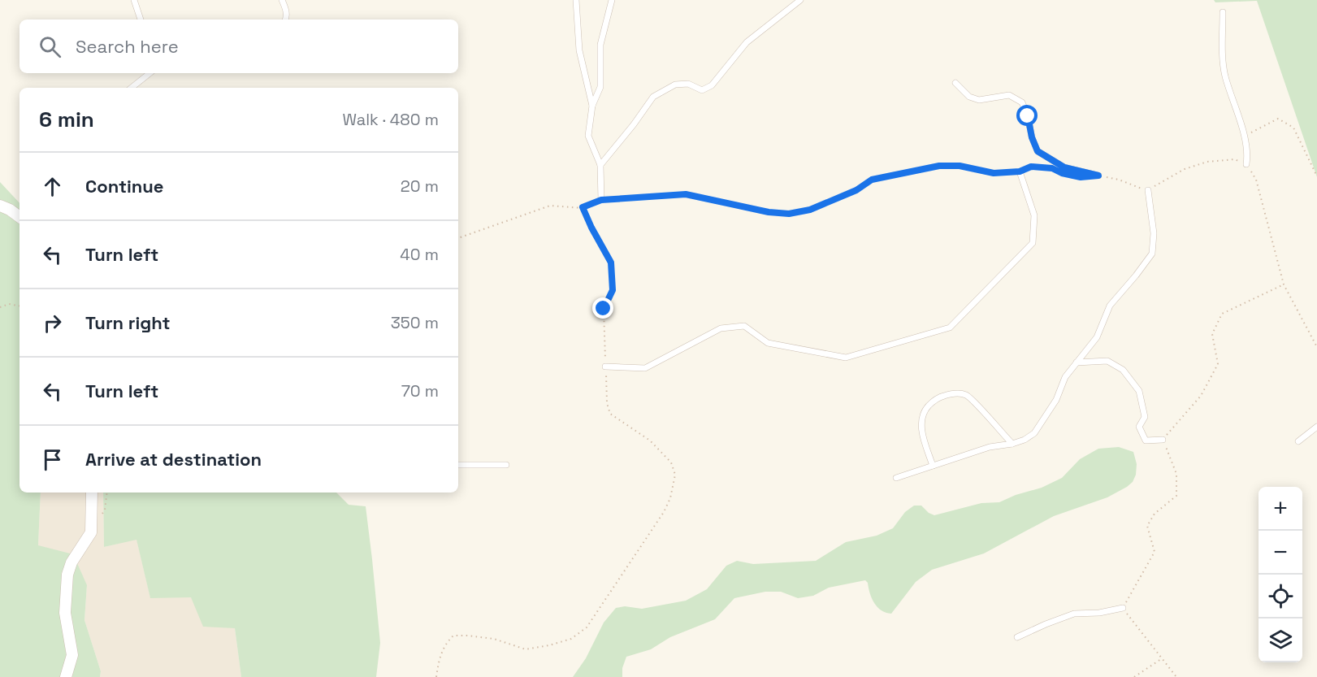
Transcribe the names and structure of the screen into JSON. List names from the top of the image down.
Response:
{
  "page": {
    "search": "Search here",
    "heading": ["6 min", "Walk · 480 m"],
    "list": [
      ["Continue", "20 m"],
      ["Turn left", "40 m"],
      ["Turn right", "350 m"],
      ["Turn left", "70 m"],
      "Arrive at destination"
    ],
    "map_buttons": ["+", "−"]
  }
}
